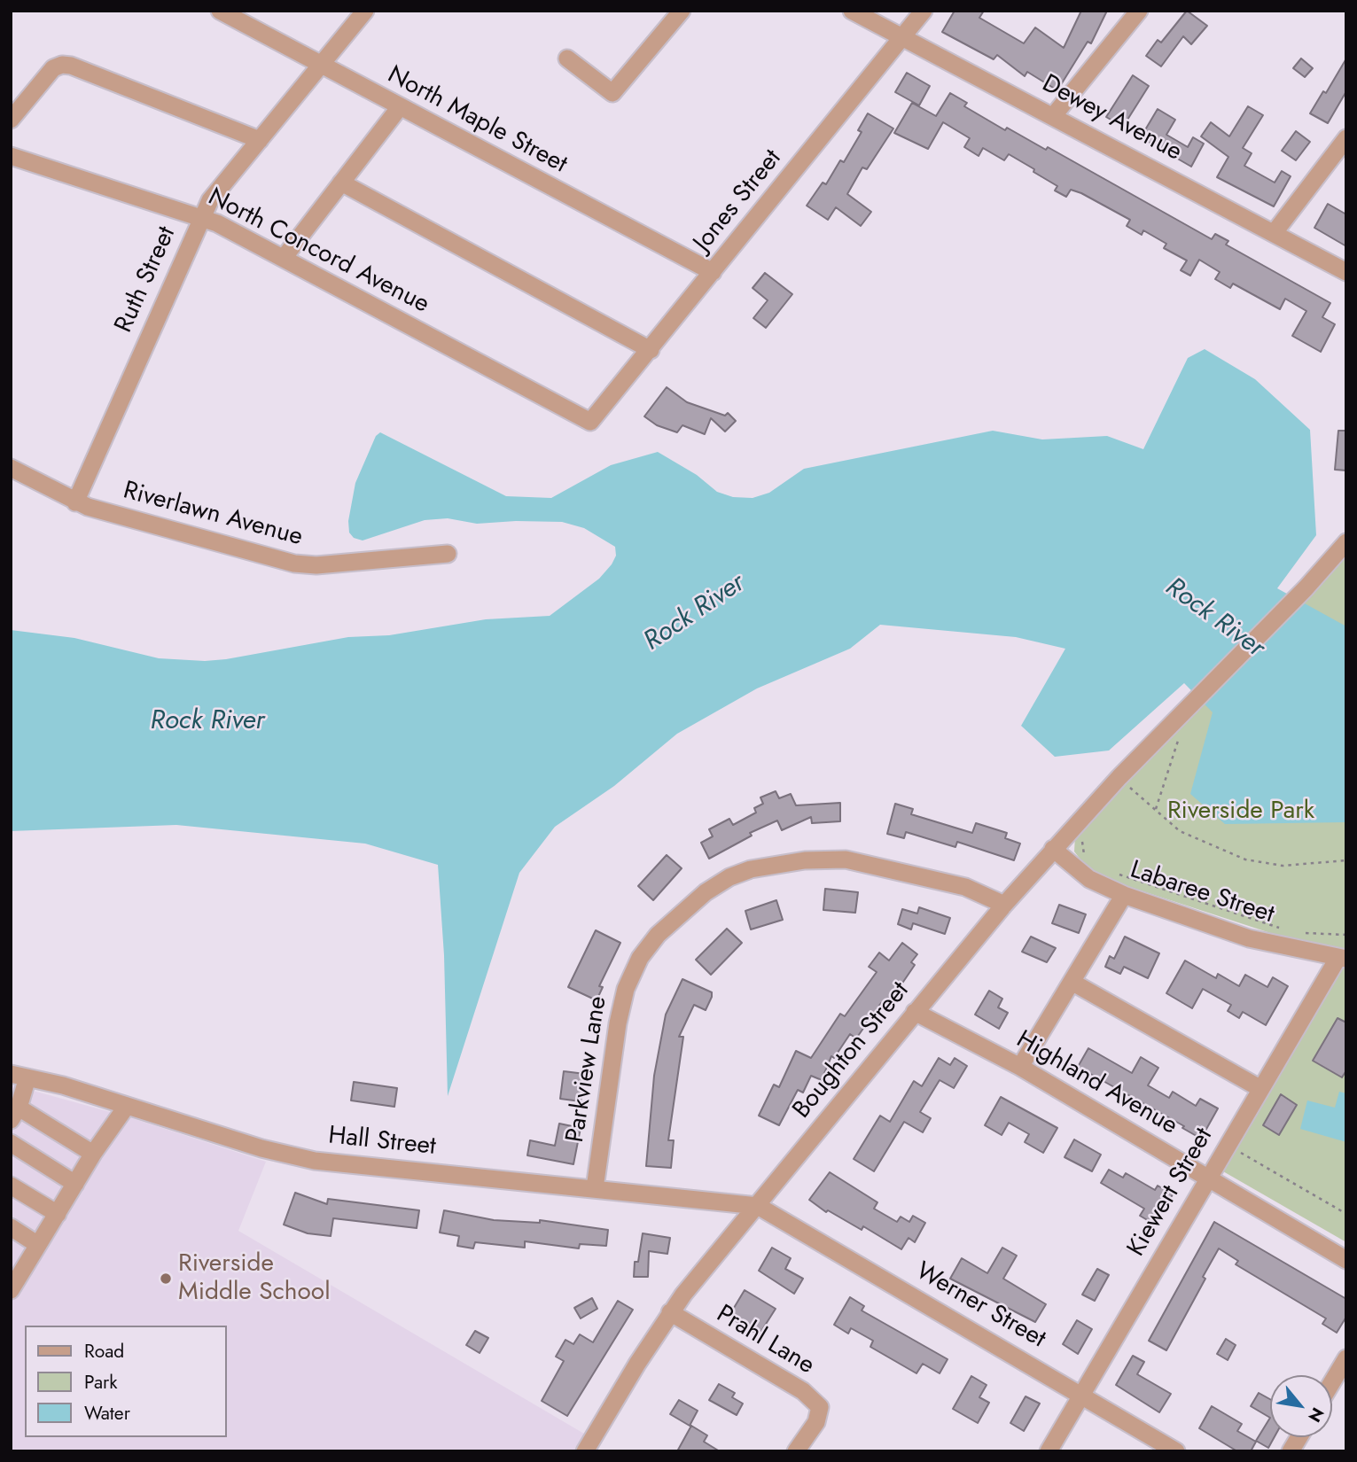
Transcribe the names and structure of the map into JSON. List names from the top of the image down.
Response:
{
  "streets": {
    "street": [
      "Dewey Avenue",
      "North Maple Street",
      "Jones Street",
      "North Concord Avenue",
      "Ruth Street",
      "Riverlawn Avenue",
      "Labaree Street",
      "Boughton Street",
      "Parkview Lane",
      "Highland Avenue",
      "Hall Street",
      "Kiewert Street",
      "Werner Street",
      "Prahl Lane"
    ]
  },
  "crossings": [
    ["Dewey Avenue", "Jones Street"],
    ["North Maple Street", "Jones Street"],
    ["North Maple Street", "Ruth Street"],
    ["Jones Street", "North Concord Avenue"],
    ["North Concord Avenue", "Ruth Street"],
    ["Ruth Street", "Riverlawn Avenue"],
    ["Labaree Street", "Boughton Street"],
    ["Labaree Street", "Kiewert Street"],
    ["Boughton Street", "Parkview Lane"],
    ["Boughton Street", "Highland Avenue"],
    ["Boughton Street", "Hall Street"],
    ["Boughton Street", "Werner Street"],
    ["Boughton Street", "Prahl Lane"],
    ["Parkview Lane", "Hall Street"],
    ["Highland Avenue", "Kiewert Street"],
    ["Hall Street", "Werner Street"],
    ["Kiewert Street", "Werner Street"]
  ],
  "water": ["Rock River"],
  "parks": ["Riverside Park"],
  "places": ["Riverside Middle School"],
  "legend": ["Road", "Park", "Water"],
  "north": "bottom right"
}
